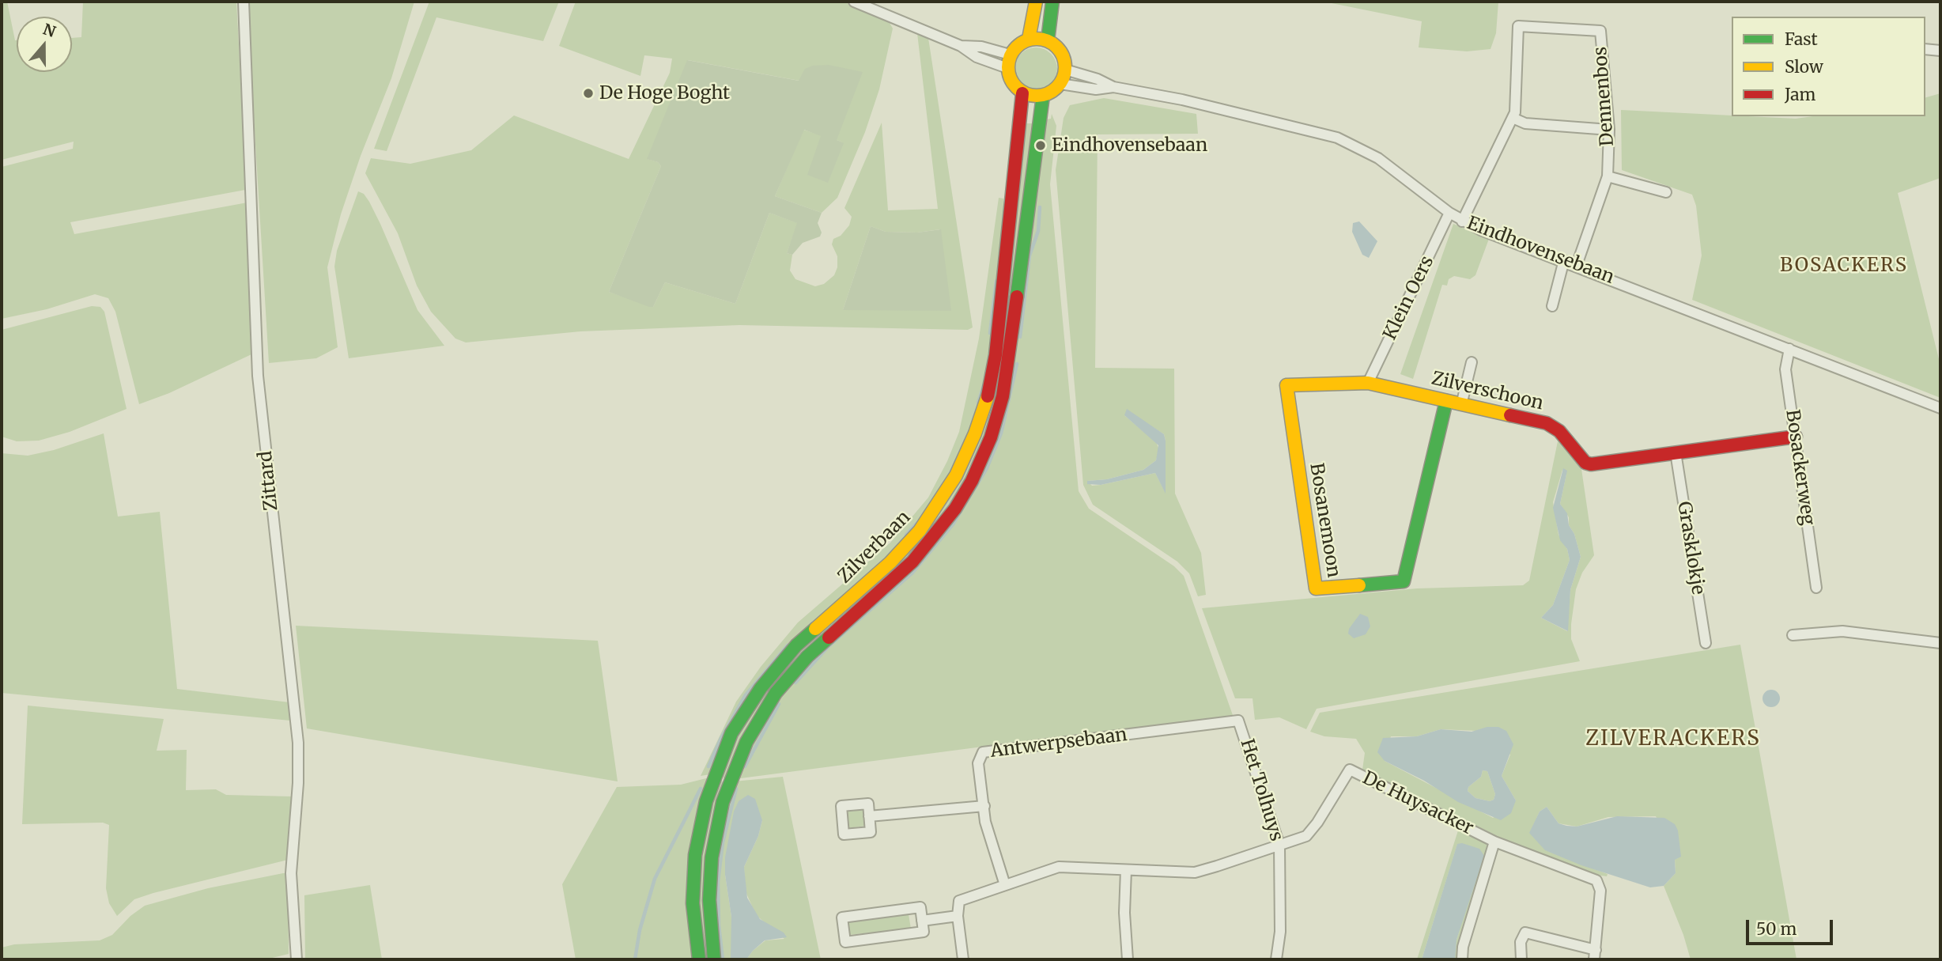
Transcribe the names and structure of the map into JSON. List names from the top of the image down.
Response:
{
  "streets": {
    "main road": ["Zilverschoon", "Bosanemoon", "Zilverbaan"],
    "street": [
      "Dennenbos",
      "Eindhovensebaan",
      "Klein Oers",
      "Bosackerweg",
      "Zittard",
      "Grasklokje",
      "Antwerpsebaan",
      "Het Tolhuys",
      "De Huysacker"
    ]
  },
  "crossings": [
    ["Dennenbos", "Eindhovensebaan"],
    ["Eindhovensebaan", "Klein Oers"],
    ["Eindhovensebaan", "Bosackerweg"],
    ["Eindhovensebaan", "Zilverbaan"],
    ["Klein Oers", "Zilverschoon"],
    ["Zilverschoon", "Bosackerweg"],
    ["Zilverschoon", "Bosanemoon"],
    ["Zilverschoon", "Grasklokje"],
    ["Antwerpsebaan", "Het Tolhuys"],
    ["Antwerpsebaan", "De Huysacker"],
    ["Het Tolhuys", "De Huysacker"]
  ],
  "districts": ["BOSACKERS", "ZILVERACKERS"],
  "places": ["De Hoge Boght", "Eindhovensebaan"],
  "legend": ["Fast", "Slow", "Jam"],
  "scale_bar": "50 m",
  "north": "top"
}
